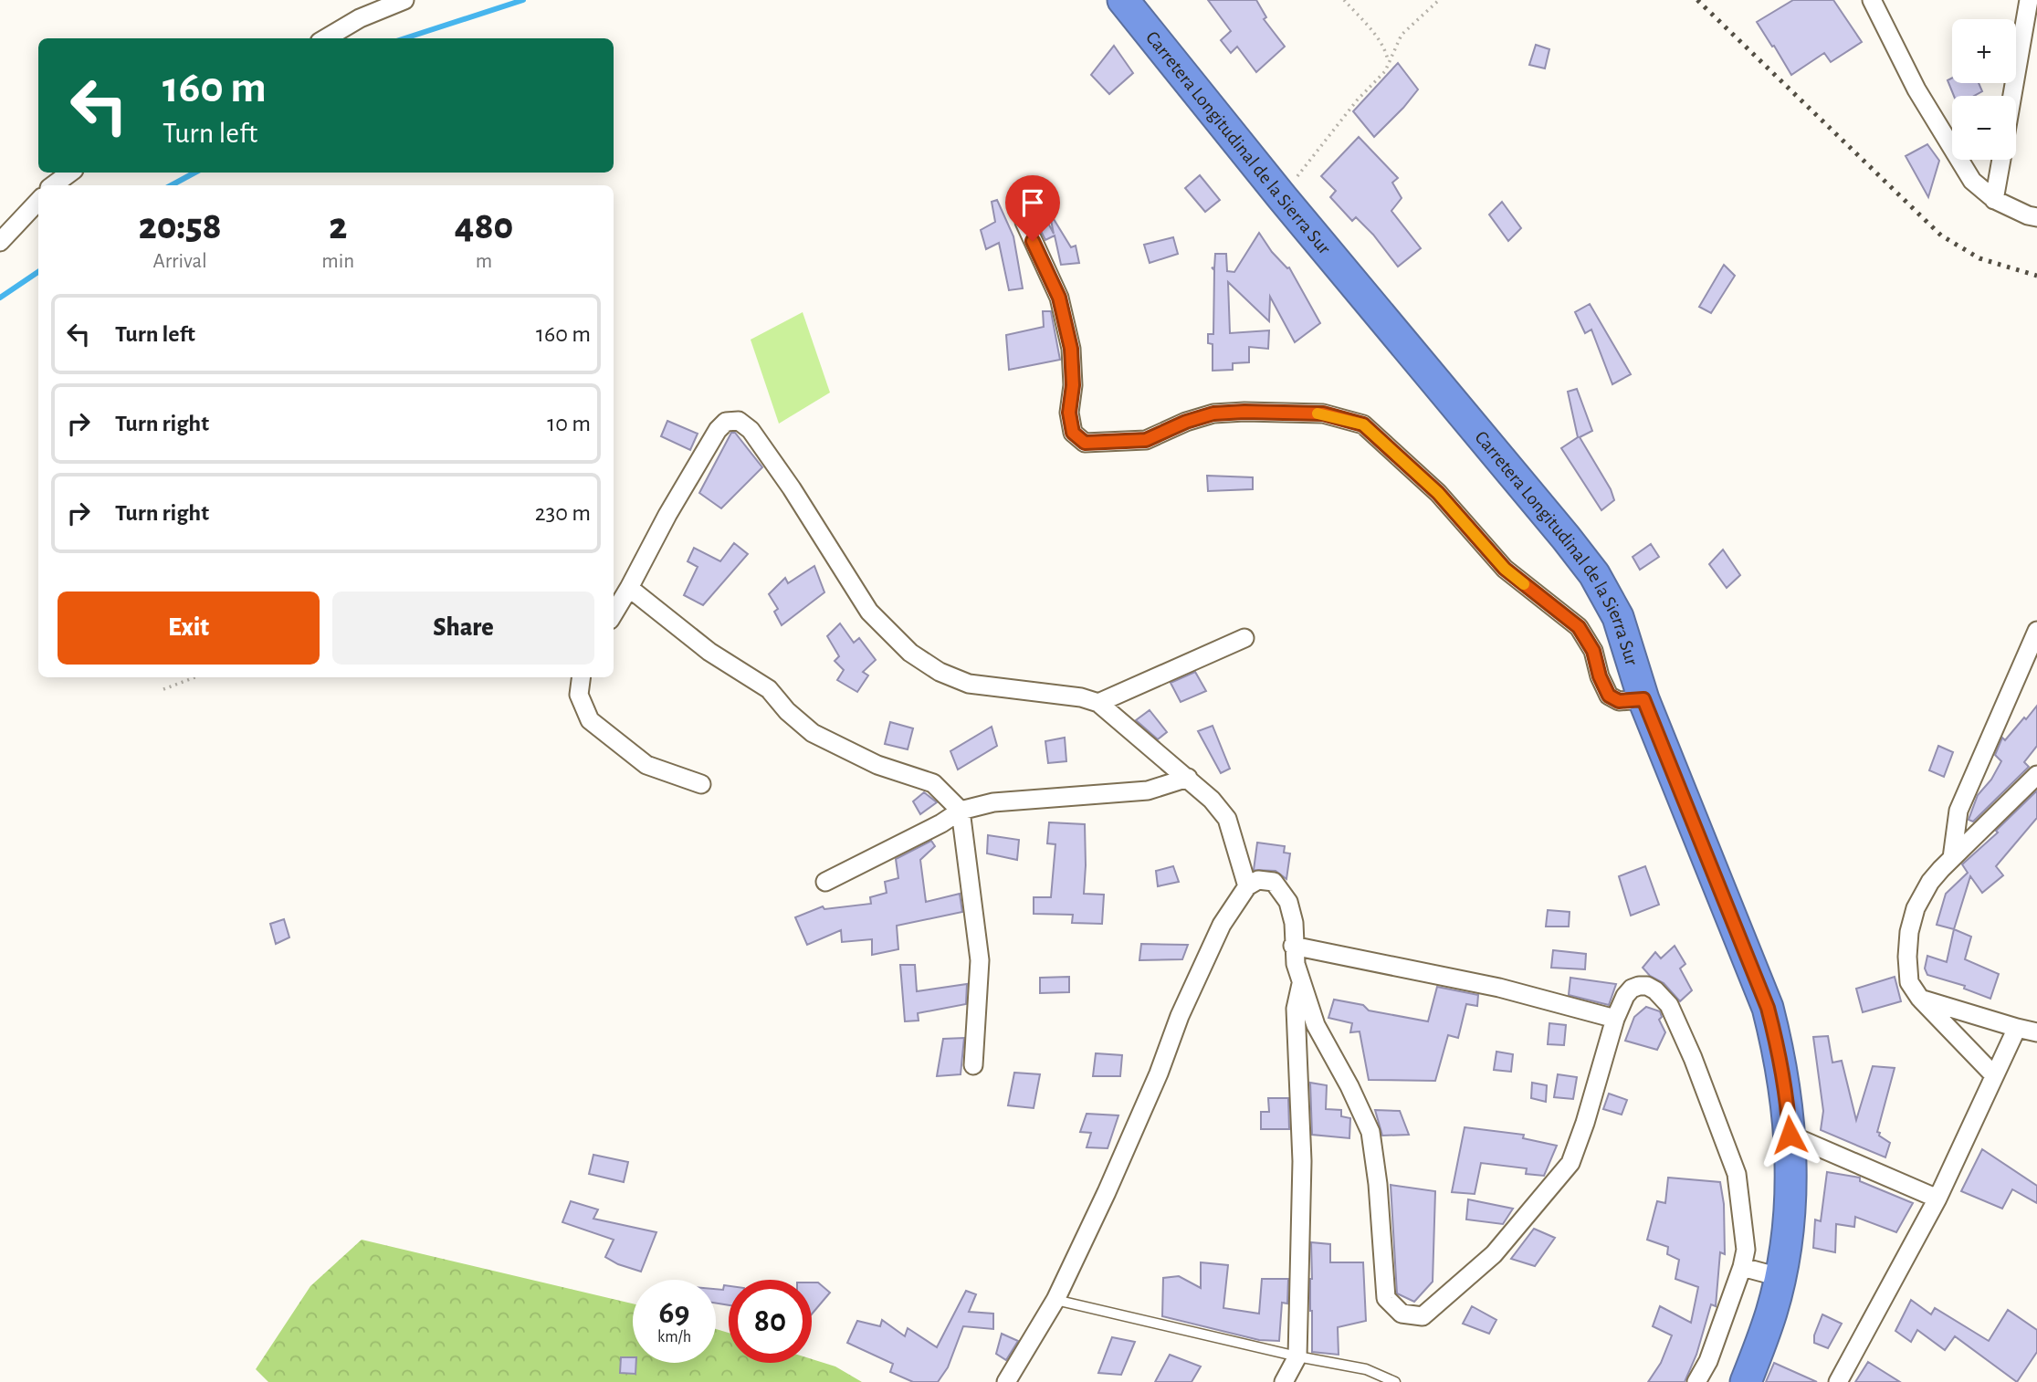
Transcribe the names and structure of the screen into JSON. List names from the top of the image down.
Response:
{
  "streets": {
    "highway": ["Carretera Longitudinal de la Sierra Sur"]
  },
  "page": {
    "map_buttons": ["+", "−"],
    "turn": ["160 m", "Turn left"],
    "eta": [
      "20:58",
      "Arrival",
      "2",
      "min",
      "480",
      "m"
    ],
    "list": [
      {
        "name": "Turn left",
        "value": "160 m"
      },
      {
        "name": "Turn right",
        "value": "10 m"
      },
      {
        "name": "Turn right",
        "value": "230 m"
      }
    ],
    "buttons": ["Exit", "Share"],
    "speed": "69 km/h",
    "limit": "80"
  }
}
